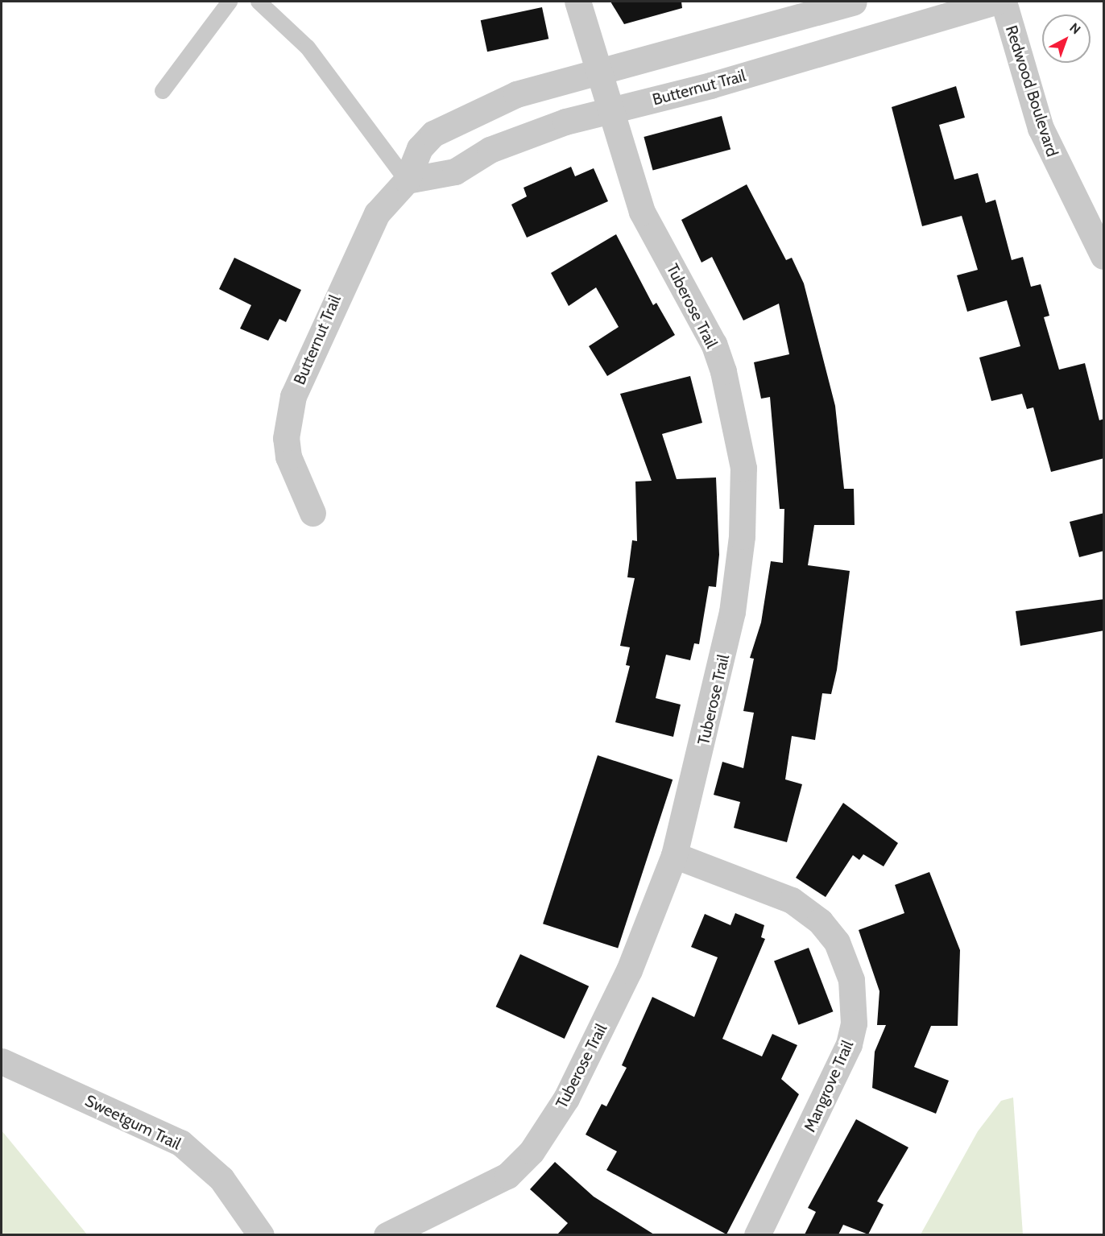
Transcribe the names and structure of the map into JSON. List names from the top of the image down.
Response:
{
  "streets": {
    "street": [
      "Butternut Trail",
      "Redwood Boulevard",
      "Tuberose Trail",
      "Mangrove Trail",
      "Sweetgum Trail"
    ]
  },
  "crossings": [
    ["Butternut Trail", "Tuberose Trail"],
    ["Tuberose Trail", "Mangrove Trail"]
  ],
  "north": "top right"
}
